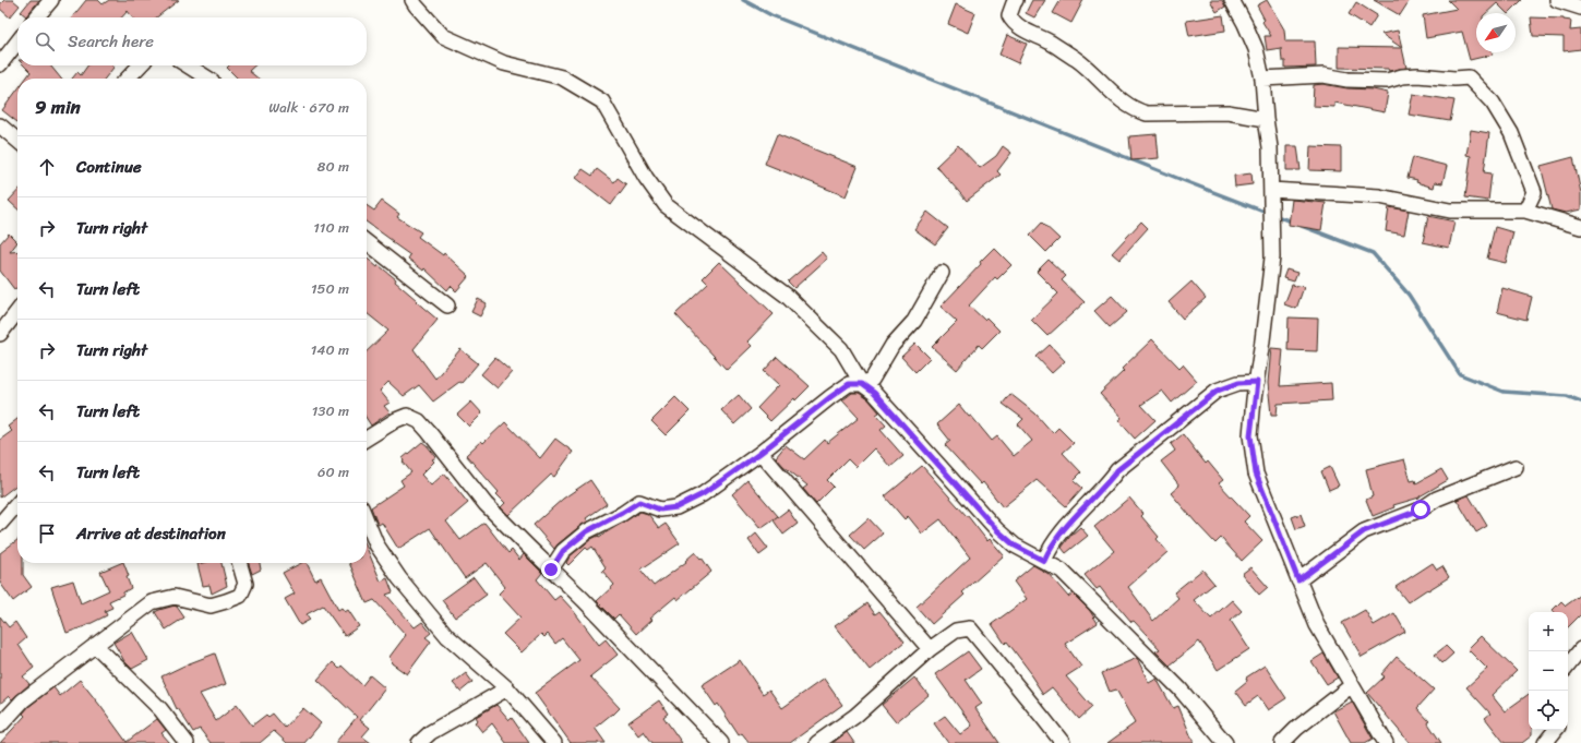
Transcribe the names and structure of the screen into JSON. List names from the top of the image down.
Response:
{
  "north": "bottom left",
  "page": {
    "search": "Search here",
    "heading": ["9 min", "Walk · 670 m"],
    "list": [
      ["Continue", "80 m"],
      ["Turn right", "110 m"],
      ["Turn left", "150 m"],
      ["Turn right", "140 m"],
      ["Turn left", "130 m"],
      ["Turn left", "60 m"],
      "Arrive at destination"
    ],
    "map_buttons": ["+", "−"]
  }
}
